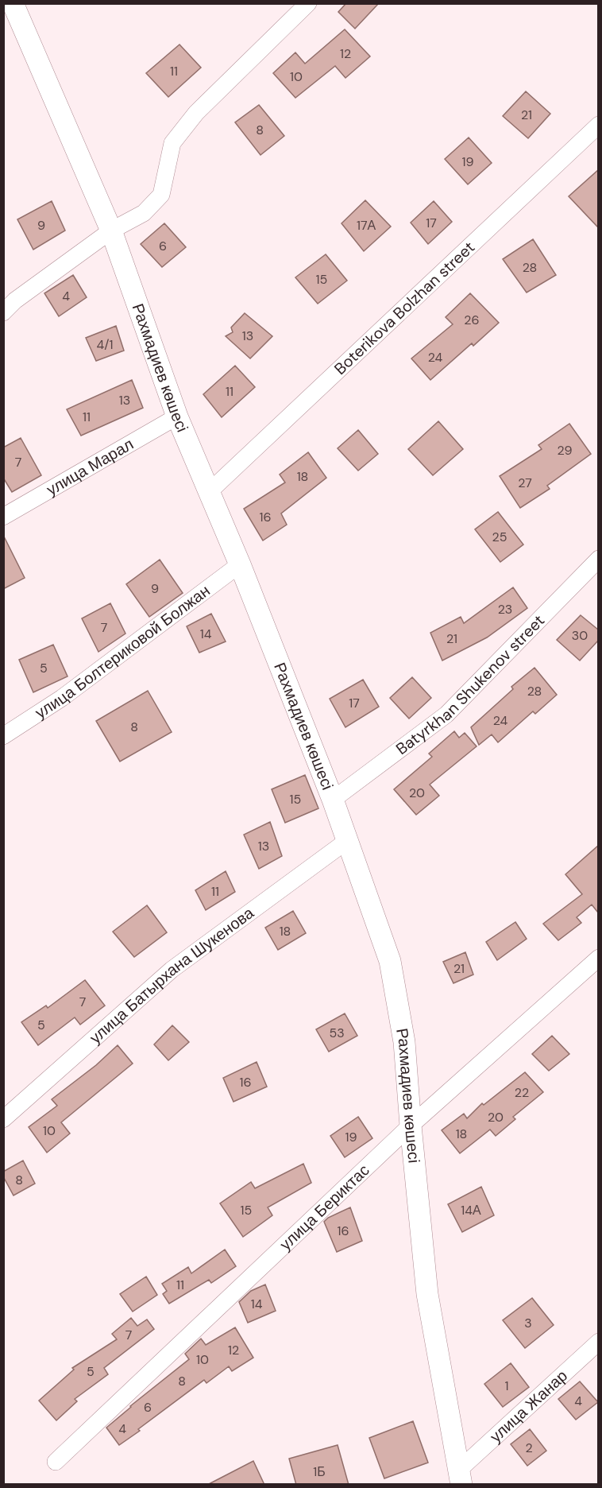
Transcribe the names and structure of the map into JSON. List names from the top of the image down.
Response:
{
  "streets": {
    "street": [
      "Boterikova Bolzhan street",
      "Рахмадиев көшесі",
      "улица Марал",
      "улица Болтериковой Болжан",
      "Batyrkhan Shukenov street",
      "улица Батырхана Шукенова",
      "улица Бериктас",
      "улица Жанар"
    ]
  },
  "crossings": [
    ["Boterikova Bolzhan street", "Рахмадиев көшесі"],
    ["Рахмадиев көшесі", "улица Марал"],
    ["Рахмадиев көшесі", "улица Болтериковой Болжан"],
    ["Рахмадиев көшесі", "Batyrkhan Shukenov street"],
    ["Рахмадиев көшесі", "улица Батырхана Шукенова"],
    ["Рахмадиев көшесі", "улица Бериктас"],
    ["Рахмадиев көшесі", "улица Жанар"]
  ],
  "house_numbers": [
    "12",
    "11",
    "10",
    "21",
    "8",
    "19",
    "17",
    "9",
    "17А",
    "6",
    "28",
    "15",
    "4",
    "26",
    "13",
    "4/1",
    "24",
    "11",
    "13",
    "11",
    "29",
    "7",
    "18",
    "27",
    "16",
    "25",
    "9",
    "23",
    "7",
    "14",
    "30",
    "21",
    "5",
    "28",
    "17",
    "24",
    "8",
    "20",
    "15",
    "13",
    "11",
    "18",
    "21",
    "7",
    "5",
    "53",
    "16",
    "22",
    "20",
    "10",
    "18",
    "19",
    "8",
    "15",
    "14А",
    "16",
    "11",
    "14",
    "3",
    "7",
    "12",
    "10",
    "5",
    "8",
    "1",
    "4",
    "6",
    "4",
    "2",
    "1Б"
  ]
}
